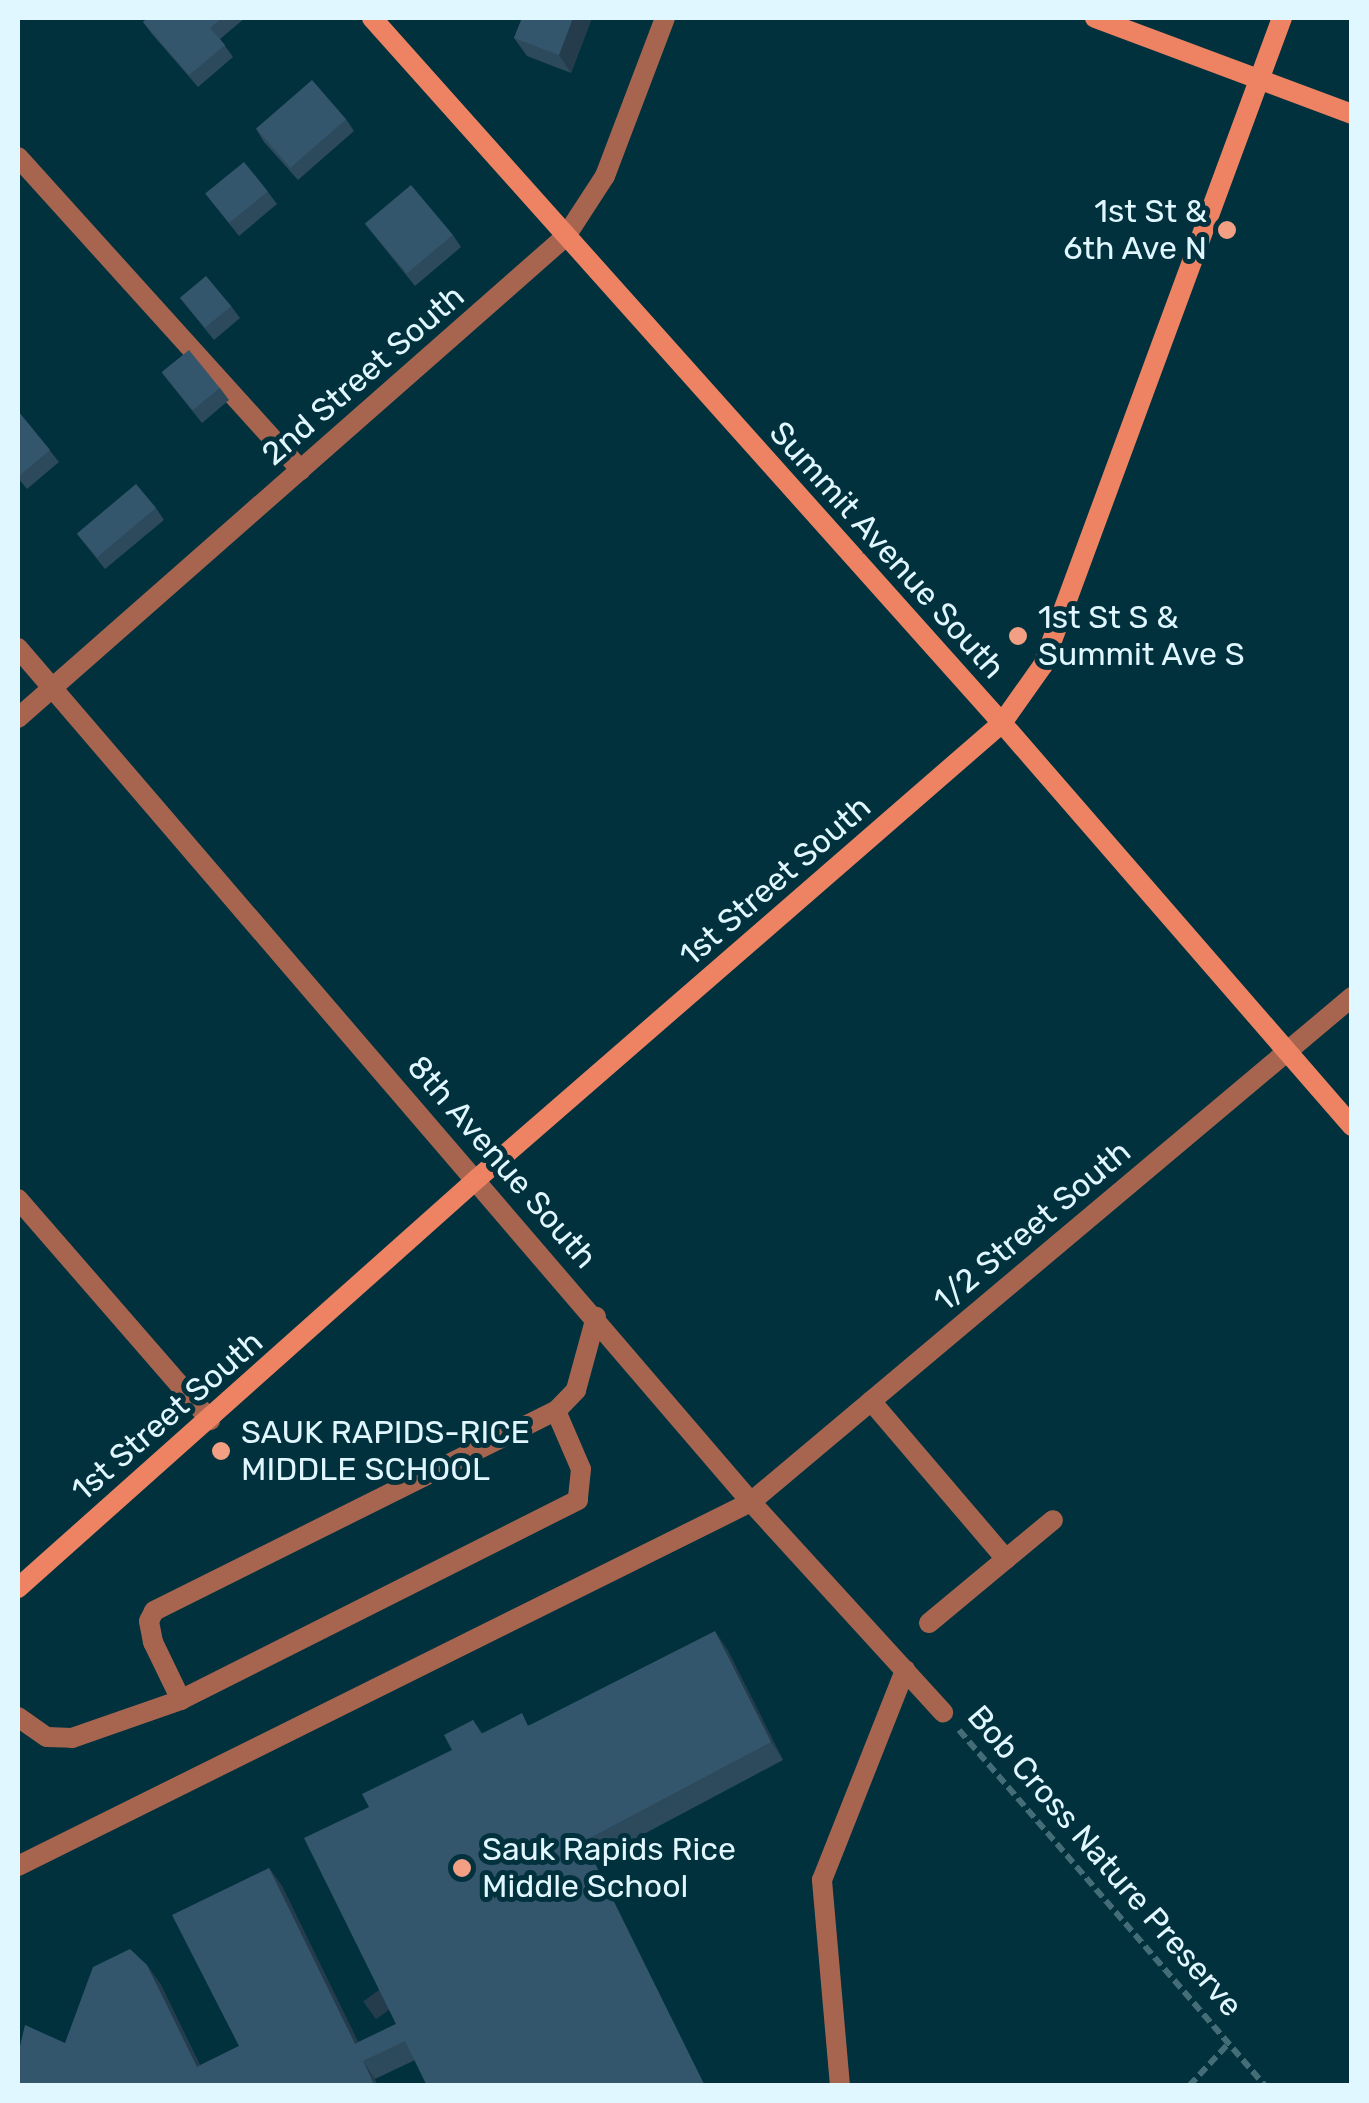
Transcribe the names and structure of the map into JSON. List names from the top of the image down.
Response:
{
  "streets": {
    "street": [
      "2nd Street South",
      "Summit Avenue South",
      "1st Street South",
      "8th Avenue South",
      "1/2 Street South"
    ],
    "path": ["Bob Cross Nature Preserve"]
  },
  "crossings": [
    ["2nd Street South", "Summit Avenue South"],
    ["2nd Street South", "8th Avenue South"],
    ["Summit Avenue South", "1st Street South"],
    ["Summit Avenue South", "1/2 Street South"],
    ["1st Street South", "8th Avenue South"],
    ["8th Avenue South", "1/2 Street South"],
    ["8th Avenue South", "Bob Cross Nature Preserve"]
  ],
  "places": [
    "1st St & 6th Ave N",
    "1st St S & Summit Ave S",
    "SAUK RAPIDS-RICE MIDDLE SCHOOL",
    "Sauk Rapids Rice Middle School"
  ]
}
